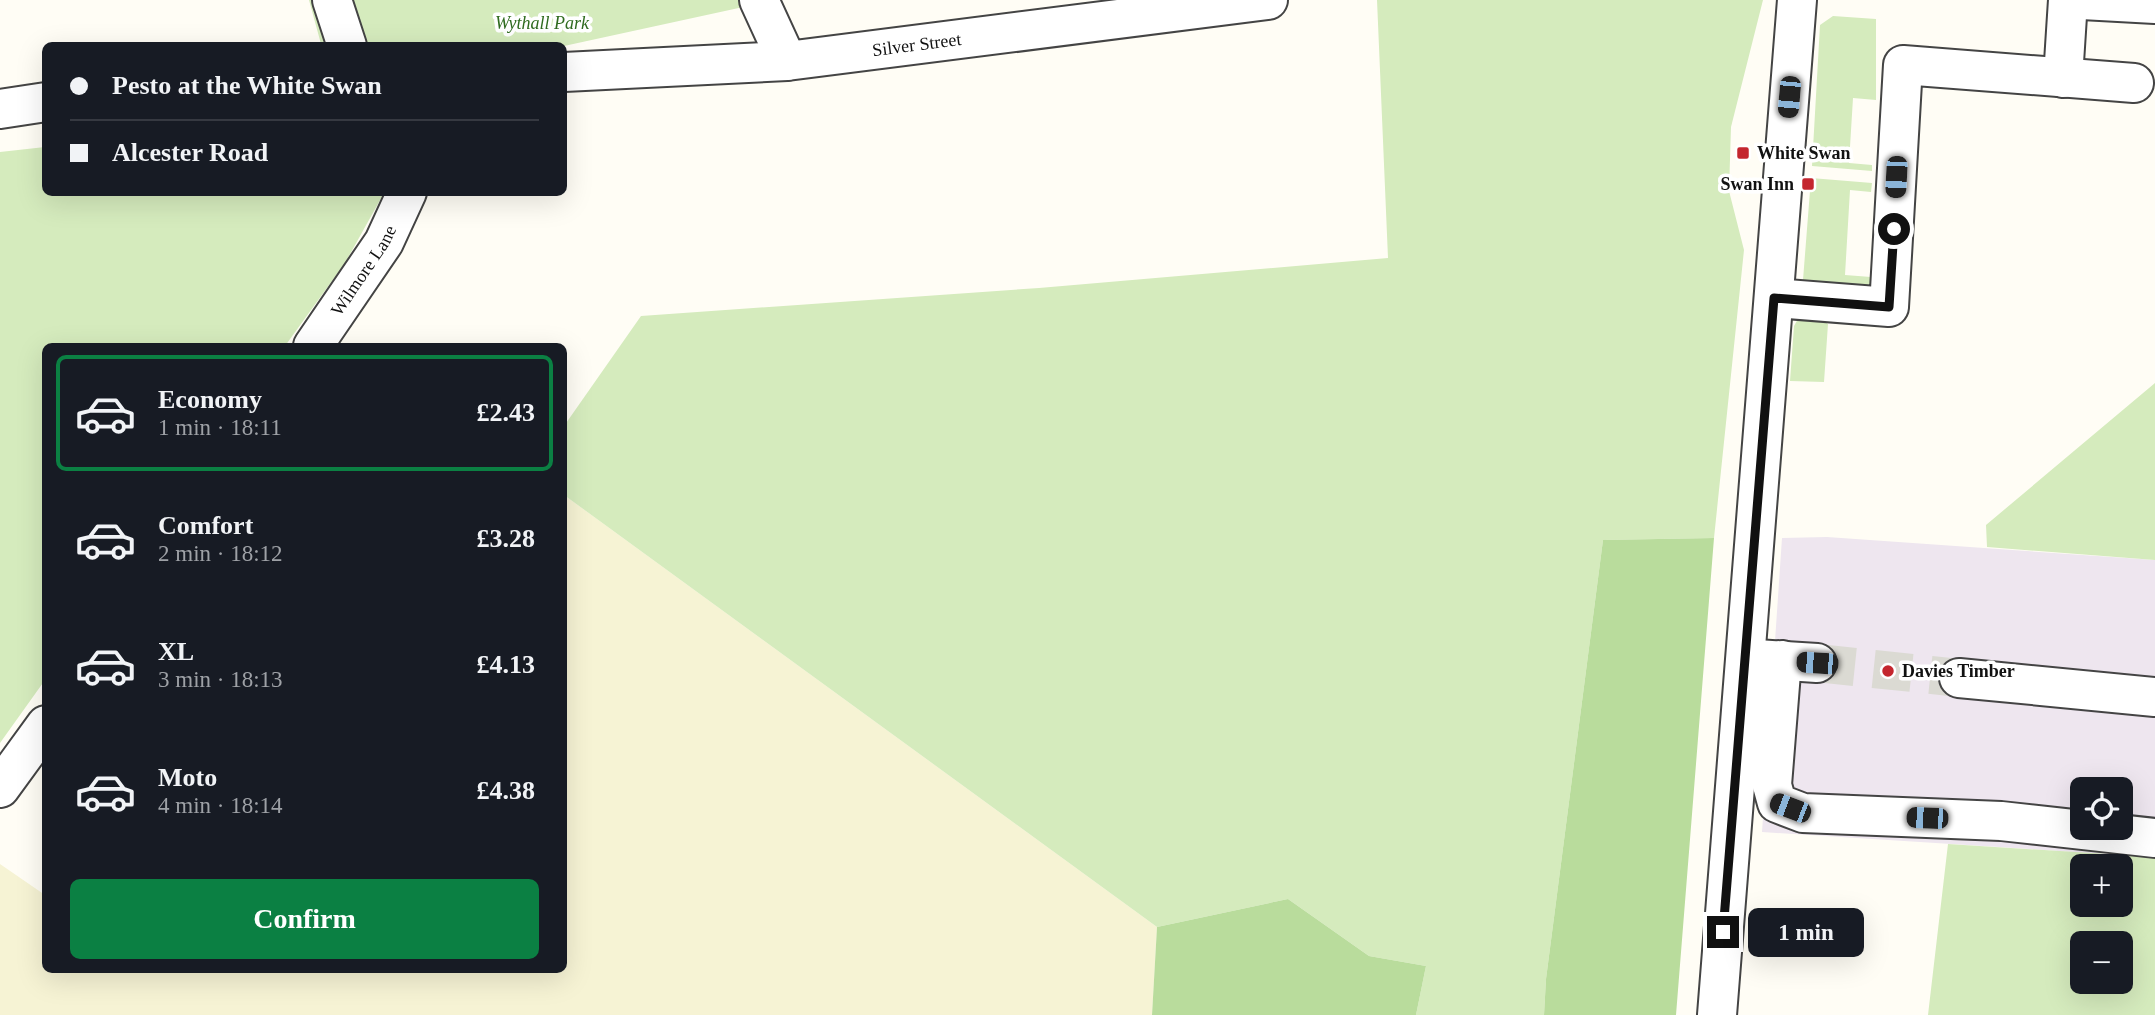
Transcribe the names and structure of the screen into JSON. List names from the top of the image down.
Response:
{
  "streets": {
    "street": ["Silver Street", "Wilmore Lane"]
  },
  "parks": ["Wythall Park"],
  "places": {
    "transit": ["White Swan", "Swan Inn"],
    "other": ["Davies Timber"]
  },
  "page": {
    "banner": ["Pesto at the White Swan", "Alcester Road"],
    "list": [
      {
        "name": "Economy",
        "note": "1 min · 18:11",
        "value": "£2.43"
      },
      {
        "name": "Comfort",
        "note": "2 min · 18:12",
        "value": "£3.28"
      },
      {
        "name": "XL",
        "note": "3 min · 18:13",
        "value": "£4.13"
      },
      {
        "name": "Moto",
        "note": "4 min · 18:14",
        "value": "£4.38"
      }
    ],
    "map_buttons": ["+", "−"],
    "buttons": "Confirm",
    "bubble": "1 min"
  }
}
